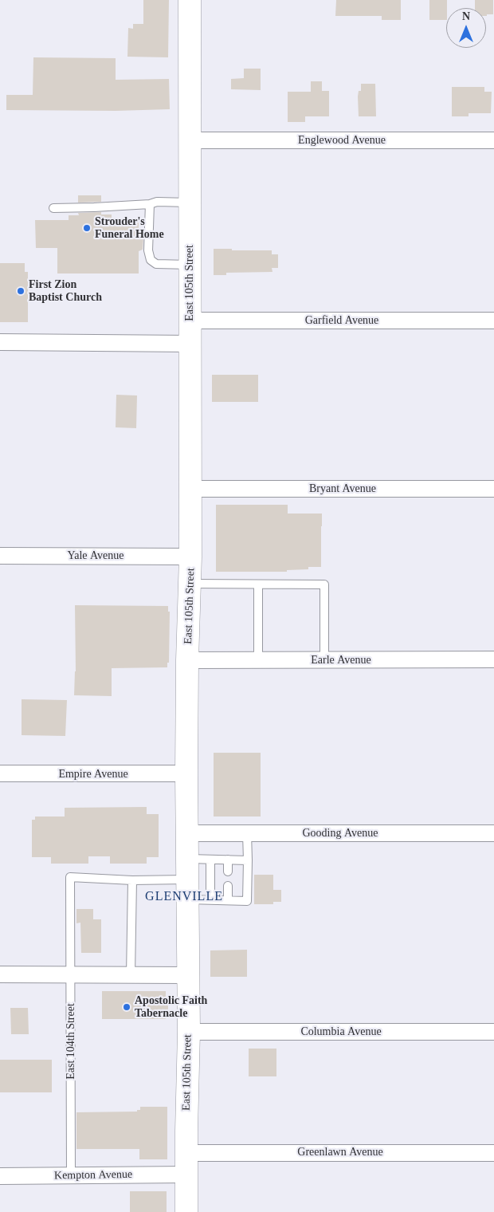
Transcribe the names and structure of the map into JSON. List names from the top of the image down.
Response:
{
  "streets": {
    "main road": ["East 105th Street"],
    "street": [
      "Englewood Avenue",
      "Garfield Avenue",
      "Bryant Avenue",
      "Yale Avenue",
      "Earle Avenue",
      "Empire Avenue",
      "Gooding Avenue",
      "Columbia Avenue",
      "Greenlawn Avenue",
      "Kempton Avenue"
    ],
    "lane": ["East 104th Street"]
  },
  "crossings": [
    ["Englewood Avenue", "East 105th Street"],
    ["East 105th Street", "Garfield Avenue"],
    ["East 105th Street", "Bryant Avenue"],
    ["East 105th Street", "Yale Avenue"],
    ["East 105th Street", "Earle Avenue"],
    ["East 105th Street", "Empire Avenue"],
    ["East 105th Street", "Gooding Avenue"],
    ["East 105th Street", "Columbia Avenue"],
    ["East 105th Street", "Greenlawn Avenue"],
    ["East 105th Street", "Kempton Avenue"],
    ["East 104th Street", "Kempton Avenue"]
  ],
  "districts": ["GLENVILLE"],
  "places": ["Strouder's Funeral Home", "First Zion Baptist Church", "Apostolic Faith Tabernacle"],
  "north": "top"
}
